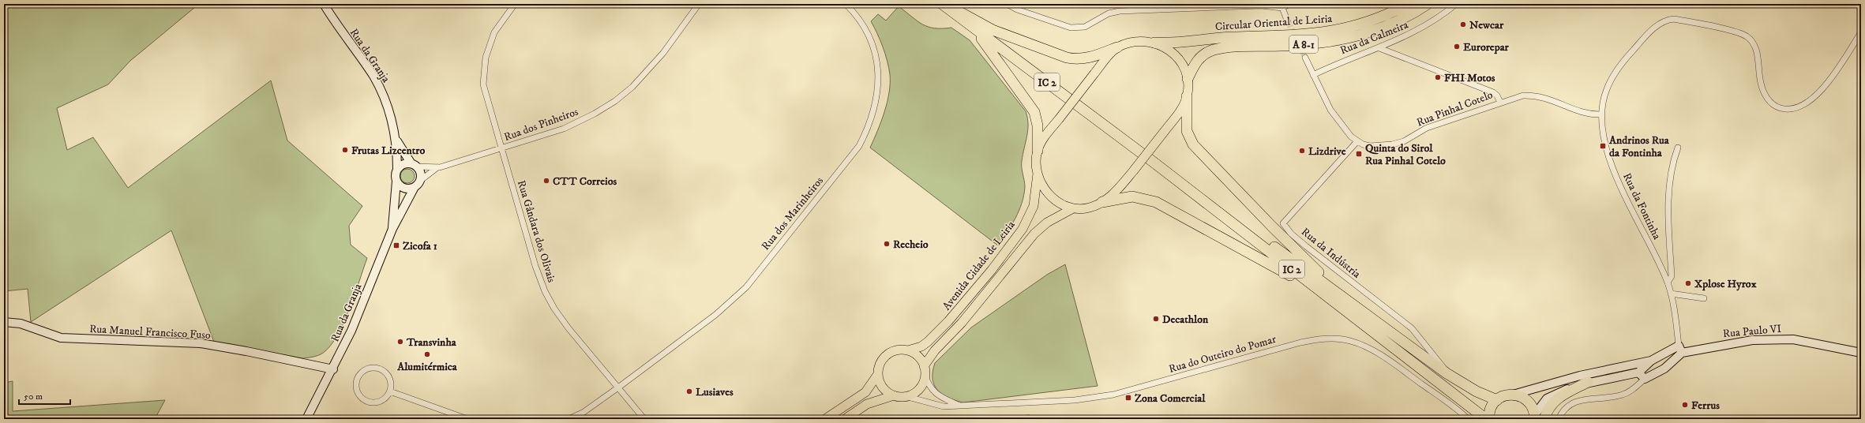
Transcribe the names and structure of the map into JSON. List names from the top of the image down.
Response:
{
  "streets": {
    "highway": ["Circular Oriental de Leiria", "A 8-1", "IC 2"],
    "main road": [
      "Rua da Granja",
      "Avenida Cidade de Leiria",
      "Rua Paulo VI",
      "Rua Manuel Francisco Fuso"
    ],
    "street": [
      "Rua da Calmeira",
      "Rua Pinhal Cotelo",
      "Rua dos Pinheiros",
      "Rua da Fontinha",
      "Rua dos Marinheiros",
      "Rua Gândara dos Olivais",
      "Rua da Indústria",
      "Rua do Outeiro do Pomar"
    ]
  },
  "crossings": [
    ["Rua da Calmeira", "Rua Pinhal Cotelo"],
    ["Rua da Granja", "Rua dos Pinheiros"],
    ["Rua da Granja", "Rua Manuel Francisco Fuso"],
    ["IC 2", "Rua da Indústria"],
    ["Rua Pinhal Cotelo", "Rua da Fontinha"],
    ["Rua Pinhal Cotelo", "Rua da Indústria"],
    ["Rua dos Pinheiros", "Rua Gândara dos Olivais"],
    ["Rua da Fontinha", "Rua Paulo VI"],
    ["Rua dos Marinheiros", "Rua Gândara dos Olivais"],
    ["Avenida Cidade de Leiria", "Rua do Outeiro do Pomar"]
  ],
  "places": {
    "other": [
      "Newcar",
      "Eurorepar",
      "FHI Motos",
      "Frutas Lizcentro",
      "Lizdrive",
      "CTT Correios",
      "Recheio",
      "Xplose Hyrox",
      "Decathlon",
      "Transvinha",
      "Alumitérmica",
      "Lusiaves",
      "Ferrus"
    ],
    "transit": [
      "Andrinos Rua da Fontinha",
      "Quinta do Sirol Rua Pinhal Cotelo",
      "Zicofa 1",
      "Zona Comercial"
    ]
  },
  "scale_bar": "50 m"
}
